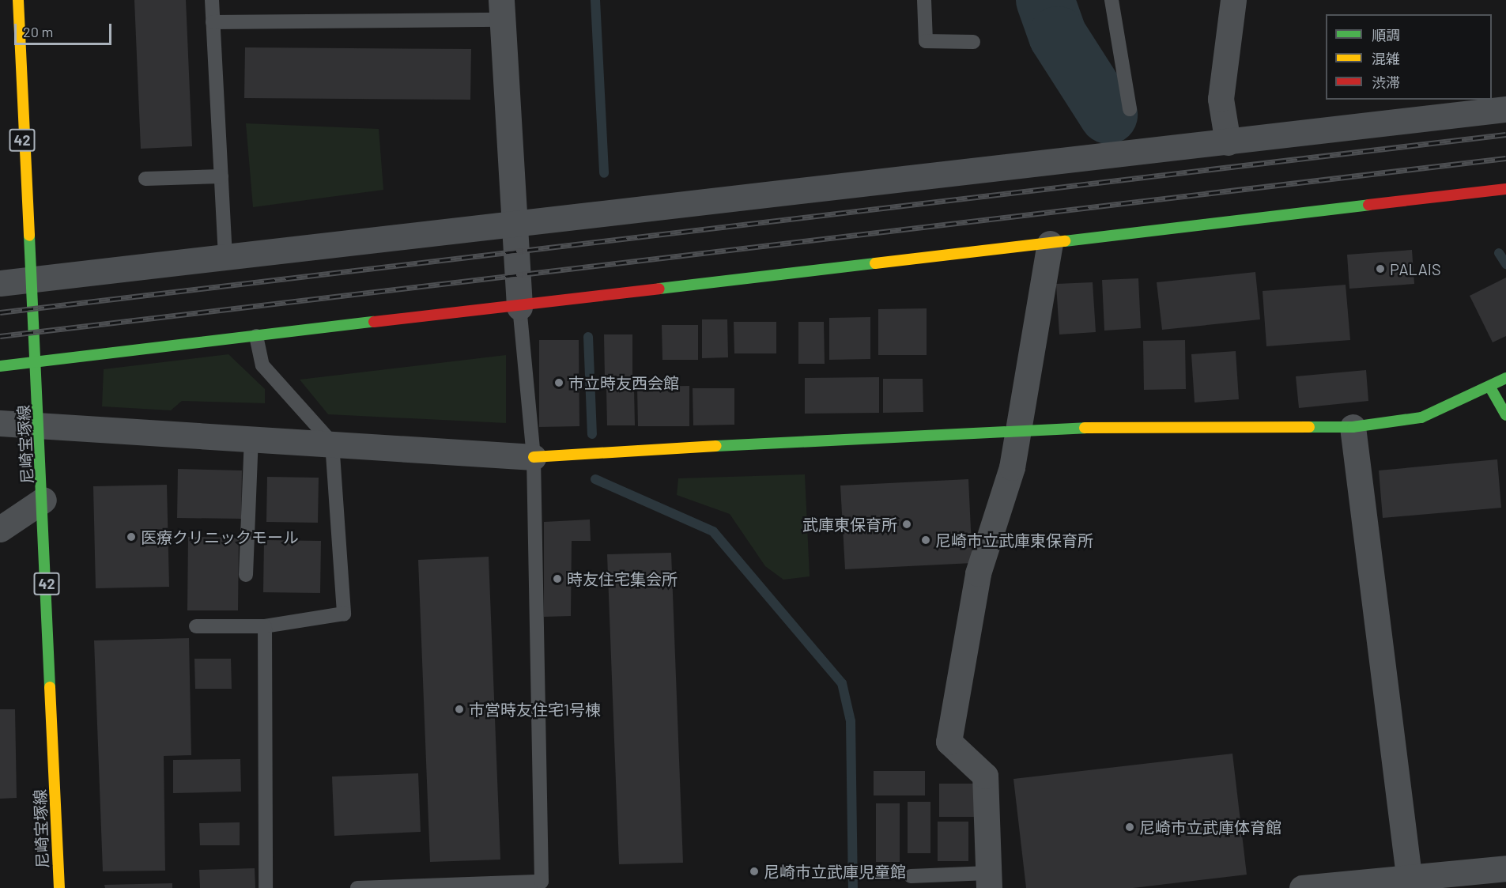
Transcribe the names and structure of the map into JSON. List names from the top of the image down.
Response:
{
  "streets": {
    "street": ["42", "尼崎宝塚線"]
  },
  "places": [
    "PALAIS",
    "市立時友西会館",
    "武庫東保育所",
    "医療クリニックモール",
    "尼崎市立武庫東保育所",
    "時友住宅集会所",
    "市営時友住宅1号棟",
    "尼崎市立武庫体育館",
    "尼崎市立武庫児童館"
  ],
  "legend": ["順調", "混雑", "渋滞"],
  "scale_bar": "20 m"
}
